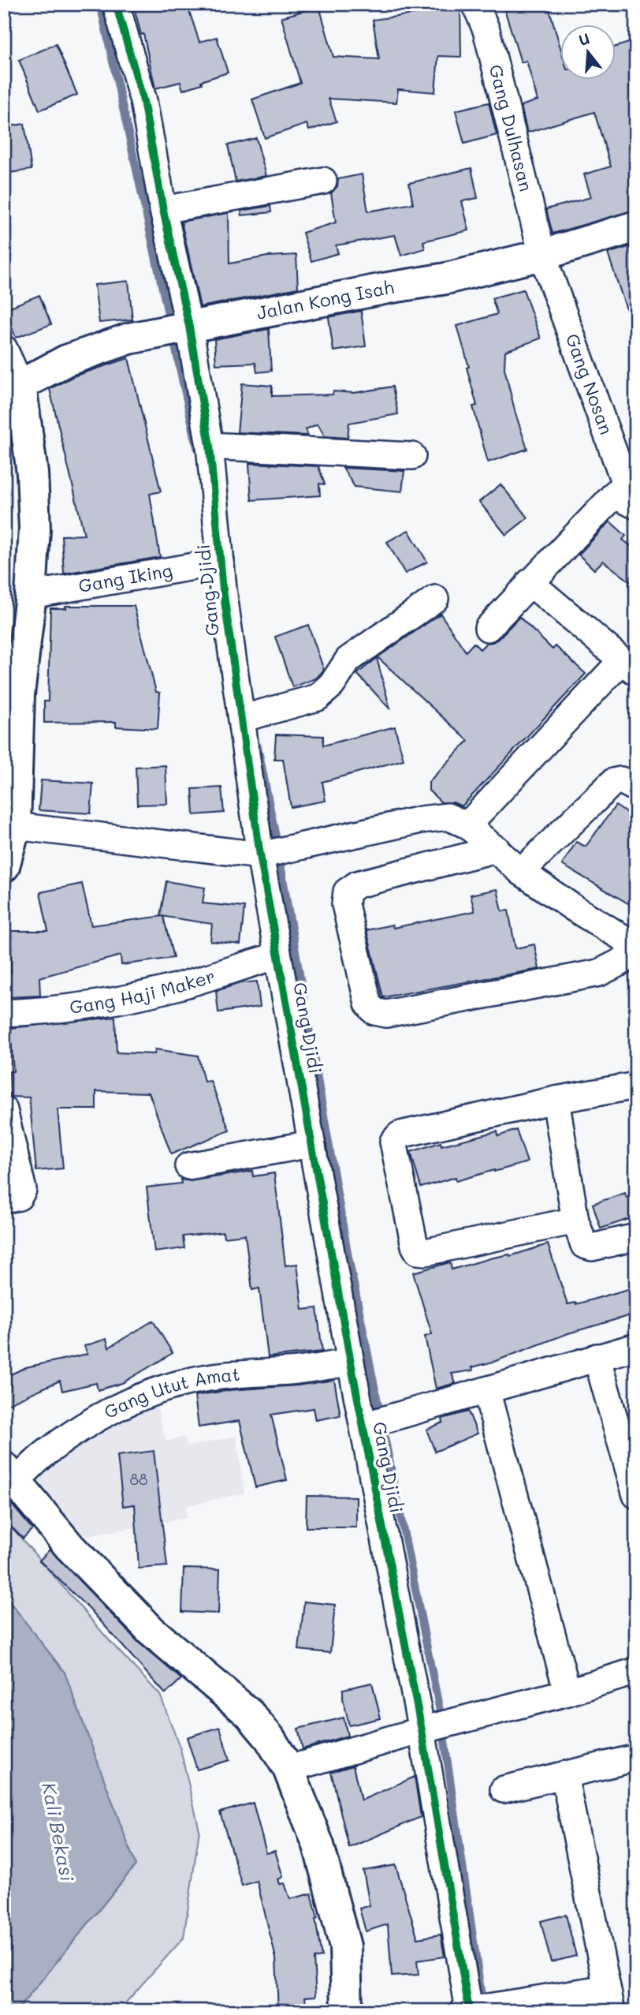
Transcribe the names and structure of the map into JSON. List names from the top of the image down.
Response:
{
  "streets": {
    "street": [
      "Gang Dulhasan",
      "Jalan Kong Isah",
      "Gang Nosan",
      "Gang Iking",
      "Gang Djidi",
      "Gang Haji Maker",
      "Gang Utut Amat"
    ]
  },
  "crossings": [
    ["Gang Dulhasan", "Jalan Kong Isah"],
    ["Gang Dulhasan", "Gang Nosan"],
    ["Jalan Kong Isah", "Gang Nosan"],
    ["Jalan Kong Isah", "Gang Djidi"],
    ["Gang Iking", "Gang Djidi"],
    ["Gang Djidi", "Gang Haji Maker"],
    ["Gang Djidi", "Gang Utut Amat"]
  ],
  "water": ["Kali Bekasi"],
  "house_numbers": ["88"],
  "north": "top"
}
